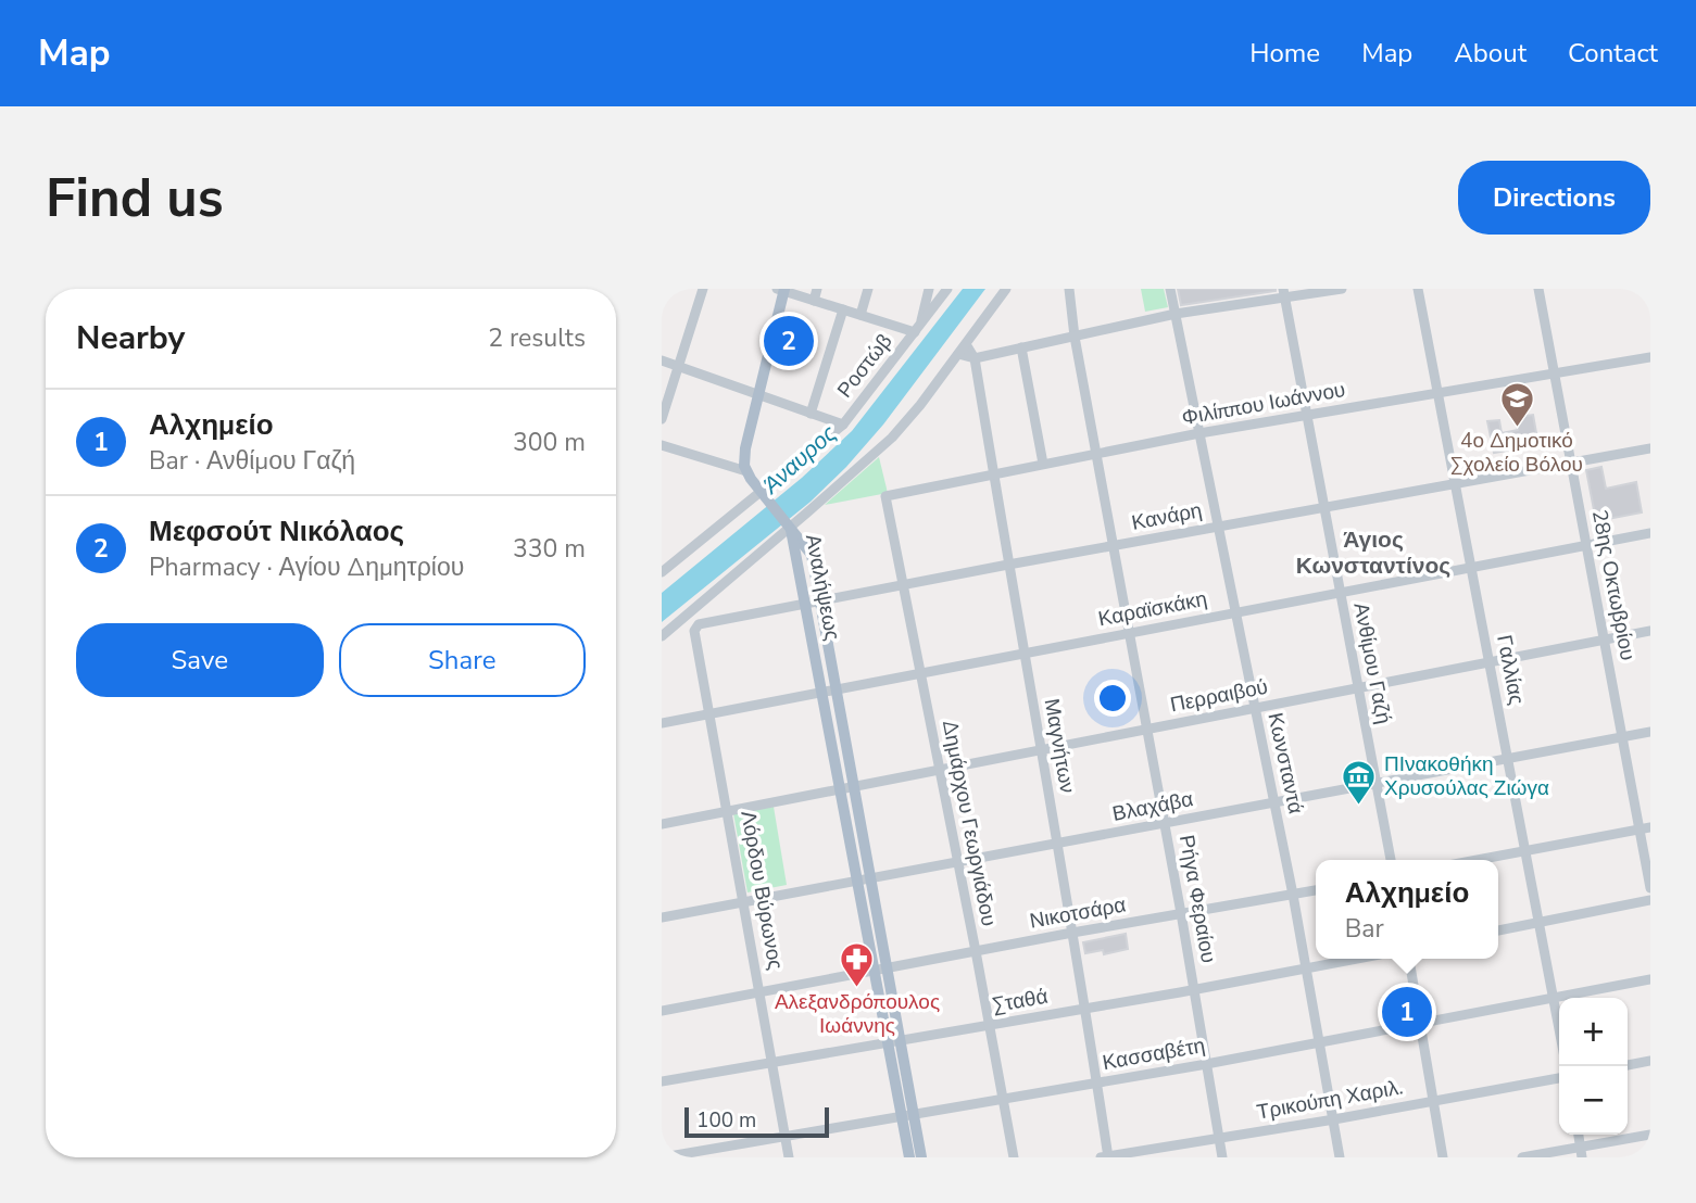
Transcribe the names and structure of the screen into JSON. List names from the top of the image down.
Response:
{
  "streets": {
    "main road": ["Αναλήψεως"],
    "street": [
      "Ροστώβ",
      "Φιλίππου Ιωάννου",
      "Κανάρη",
      "28ης Οκτωβρίου",
      "Καραϊσκάκη",
      "Ανθίμου Γαζή",
      "Γαλλίας",
      "Περραιβού",
      "Μαγνήτων",
      "Κωνσταντά",
      "Βλαχάβα",
      "Δημάρχου Γεωργιάδου",
      "Λόρδου Βύρωνος",
      "Ρήγα Φεραίου",
      "Νικοτσάρα",
      "Σταθά",
      "Κασσαβέτη",
      "Τρικούπη Χαριλ."
    ]
  },
  "crossings": [
    ["Φιλίππου Ιωάννου", "28ης Οκτωβρίου"],
    ["Φιλίππου Ιωάννου", "Ανθίμου Γαζή"],
    ["Φιλίππου Ιωάννου", "Γαλλίας"],
    ["Φιλίππου Ιωάννου", "Μαγνήτων"],
    ["Φιλίππου Ιωάννου", "Κωνσταντά"],
    ["Φιλίππου Ιωάννου", "Δημάρχου Γεωργιάδου"],
    ["Φιλίππου Ιωάννου", "Ρήγα Φεραίου"],
    ["Κανάρη", "28ης Οκτωβρίου"],
    ["Κανάρη", "Αναλήψεως"],
    ["Κανάρη", "Ανθίμου Γαζή"],
    ["Κανάρη", "Γαλλίας"],
    ["Κανάρη", "Μαγνήτων"],
    ["Κανάρη", "Κωνσταντά"],
    ["Κανάρη", "Δημάρχου Γεωργιάδου"],
    ["Κανάρη", "Λόρδου Βύρωνος"],
    ["Κανάρη", "Ρήγα Φεραίου"],
    ["28ης Οκτωβρίου", "Καραϊσκάκη"],
    ["28ης Οκτωβρίου", "Περραιβού"],
    ["28ης Οκτωβρίου", "Βλαχάβα"],
    ["Αναλήψεως", "Καραϊσκάκη"],
    ["Αναλήψεως", "Περραιβού"],
    ["Αναλήψεως", "Βλαχάβα"],
    ["Αναλήψεως", "Νικοτσάρα"],
    ["Αναλήψεως", "Σταθά"],
    ["Αναλήψεως", "Κασσαβέτη"],
    ["Καραϊσκάκη", "Ανθίμου Γαζή"],
    ["Καραϊσκάκη", "Γαλλίας"],
    ["Καραϊσκάκη", "Μαγνήτων"],
    ["Καραϊσκάκη", "Κωνσταντά"],
    ["Καραϊσκάκη", "Δημάρχου Γεωργιάδου"],
    ["Καραϊσκάκη", "Λόρδου Βύρωνος"],
    ["Καραϊσκάκη", "Ρήγα Φεραίου"],
    ["Ανθίμου Γαζή", "Περραιβού"],
    ["Ανθίμου Γαζή", "Βλαχάβα"],
    ["Γαλλίας", "Περραιβού"],
    ["Γαλλίας", "Βλαχάβα"],
    ["Γαλλίας", "Κασσαβέτη"],
    ["Περραιβού", "Μαγνήτων"],
    ["Περραιβού", "Κωνσταντά"],
    ["Περραιβού", "Δημάρχου Γεωργιάδου"],
    ["Περραιβού", "Λόρδου Βύρωνος"],
    ["Περραιβού", "Ρήγα Φεραίου"],
    ["Μαγνήτων", "Βλαχάβα"],
    ["Μαγνήτων", "Νικοτσάρα"],
    ["Μαγνήτων", "Σταθά"],
    ["Μαγνήτων", "Κασσαβέτη"],
    ["Μαγνήτων", "Τρικούπη Χαριλ."],
    ["Κωνσταντά", "Βλαχάβα"],
    ["Κωνσταντά", "Νικοτσάρα"],
    ["Κωνσταντά", "Σταθά"],
    ["Κωνσταντά", "Κασσαβέτη"],
    ["Κωνσταντά", "Τρικούπη Χαριλ."],
    ["Βλαχάβα", "Δημάρχου Γεωργιάδου"],
    ["Βλαχάβα", "Λόρδου Βύρωνος"],
    ["Βλαχάβα", "Ρήγα Φεραίου"],
    ["Δημάρχου Γεωργιάδου", "Νικοτσάρα"],
    ["Δημάρχου Γεωργιάδου", "Σταθά"],
    ["Δημάρχου Γεωργιάδου", "Κασσαβέτη"],
    ["Λόρδου Βύρωνος", "Νικοτσάρα"],
    ["Λόρδου Βύρωνος", "Σταθά"],
    ["Λόρδου Βύρωνος", "Κασσαβέτη"],
    ["Ρήγα Φεραίου", "Νικοτσάρα"],
    ["Ρήγα Φεραίου", "Σταθά"],
    ["Ρήγα Φεραίου", "Κασσαβέτη"],
    ["Ρήγα Φεραίου", "Τρικούπη Χαριλ."]
  ],
  "districts": ["Άγιος Κωνσταντίνος"],
  "water": ["Άναυρος"],
  "places": {
    "school or university": ["4ο Δημοτικό Σχολείο Βόλου"],
    "museum": ["ΠΙνακοθήκη Χρυσούλας Ζιώγα"],
    "pharmacy": ["Αλεξανδρόπουλος Ιωάννης"]
  },
  "scale_bar": "100 m",
  "page": {
    "header": "Map",
    "nav": [
      "Home",
      "Map",
      "About",
      "Contact"
    ],
    "buttons": [
      "Directions",
      ["Save", "Share"]
    ],
    "title": "Find us",
    "heading": ["Nearby", "2 results"],
    "pins": ["2", "1"],
    "list": [
      {
        "mark": "1",
        "name": "Αλχημείο",
        "note": "Bar · Ανθίμου Γαζή",
        "value": "300 m"
      },
      {
        "mark": "2",
        "name": "Μεφσούτ Νικόλαος",
        "note": "Pharmacy · Αγίου Δημητρίου",
        "value": "330 m"
      }
    ],
    "popup": ["Αλχημείο", "Bar"],
    "map_buttons": ["+", "−"],
    "scale": "100 m"
  }
}
